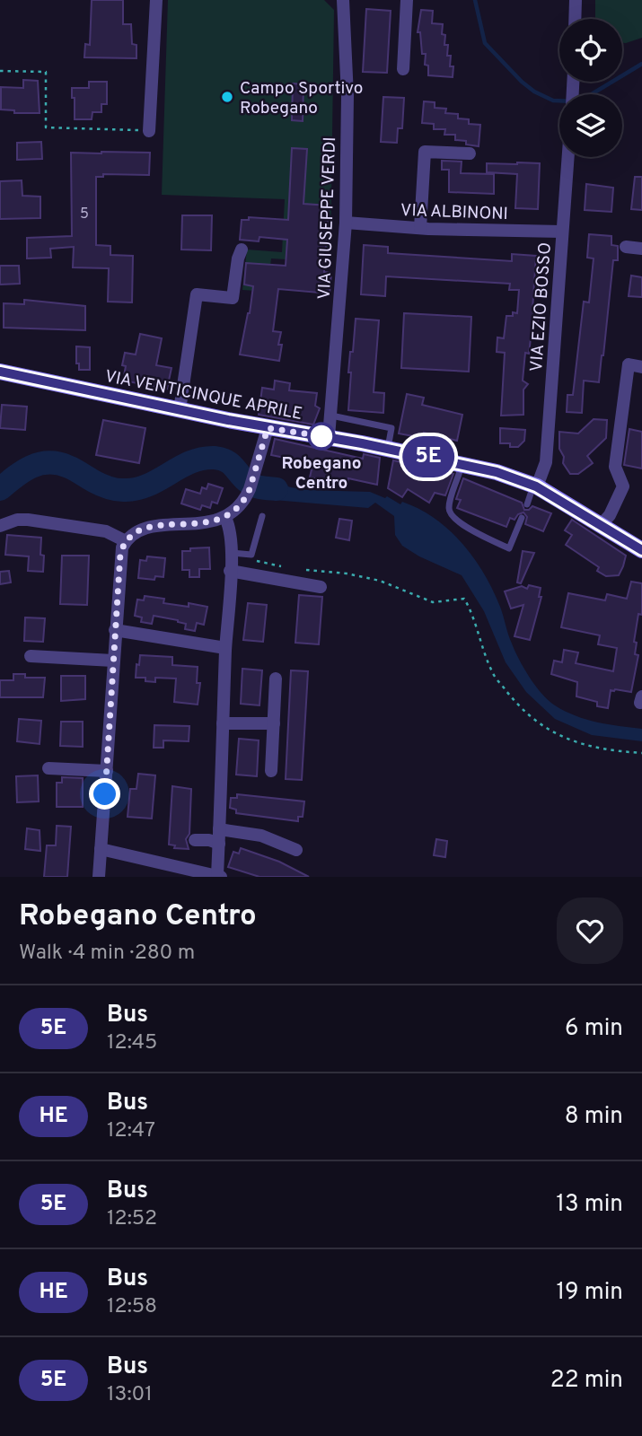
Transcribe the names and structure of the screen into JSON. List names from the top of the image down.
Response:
{
  "streets": {
    "main road": ["VIA VENTICINQUE APRILE"],
    "street": ["VIA ALBINONI", "VIA GIUSEPPE VERDI", "VIA EZIO BOSSO"]
  },
  "crossings": [
    ["VIA ALBINONI", "VIA GIUSEPPE VERDI"],
    ["VIA ALBINONI", "VIA EZIO BOSSO"],
    ["VIA GIUSEPPE VERDI", "VIA VENTICINQUE APRILE"],
    ["VIA EZIO BOSSO", "VIA VENTICINQUE APRILE"]
  ],
  "places": ["Campo Sportivo Robegano", "Robegano Centro"],
  "lines": ["bus line 5E"],
  "house_numbers": ["5"],
  "page": {
    "on_map": "5E",
    "heading": ["Robegano Centro", "Walk · 4 min · 280 m"],
    "list": [
      {
        "mark": "5E",
        "name": "Bus",
        "note": "12:45",
        "value": "6 min"
      },
      {
        "mark": "HE",
        "name": "Bus",
        "note": "12:47",
        "value": "8 min"
      },
      {
        "mark": "5E",
        "name": "Bus",
        "note": "12:52",
        "value": "13 min"
      },
      {
        "mark": "HE",
        "name": "Bus",
        "note": "12:58",
        "value": "19 min"
      },
      {
        "mark": "5E",
        "name": "Bus",
        "note": "13:01",
        "value": "22 min"
      }
    ]
  }
}
